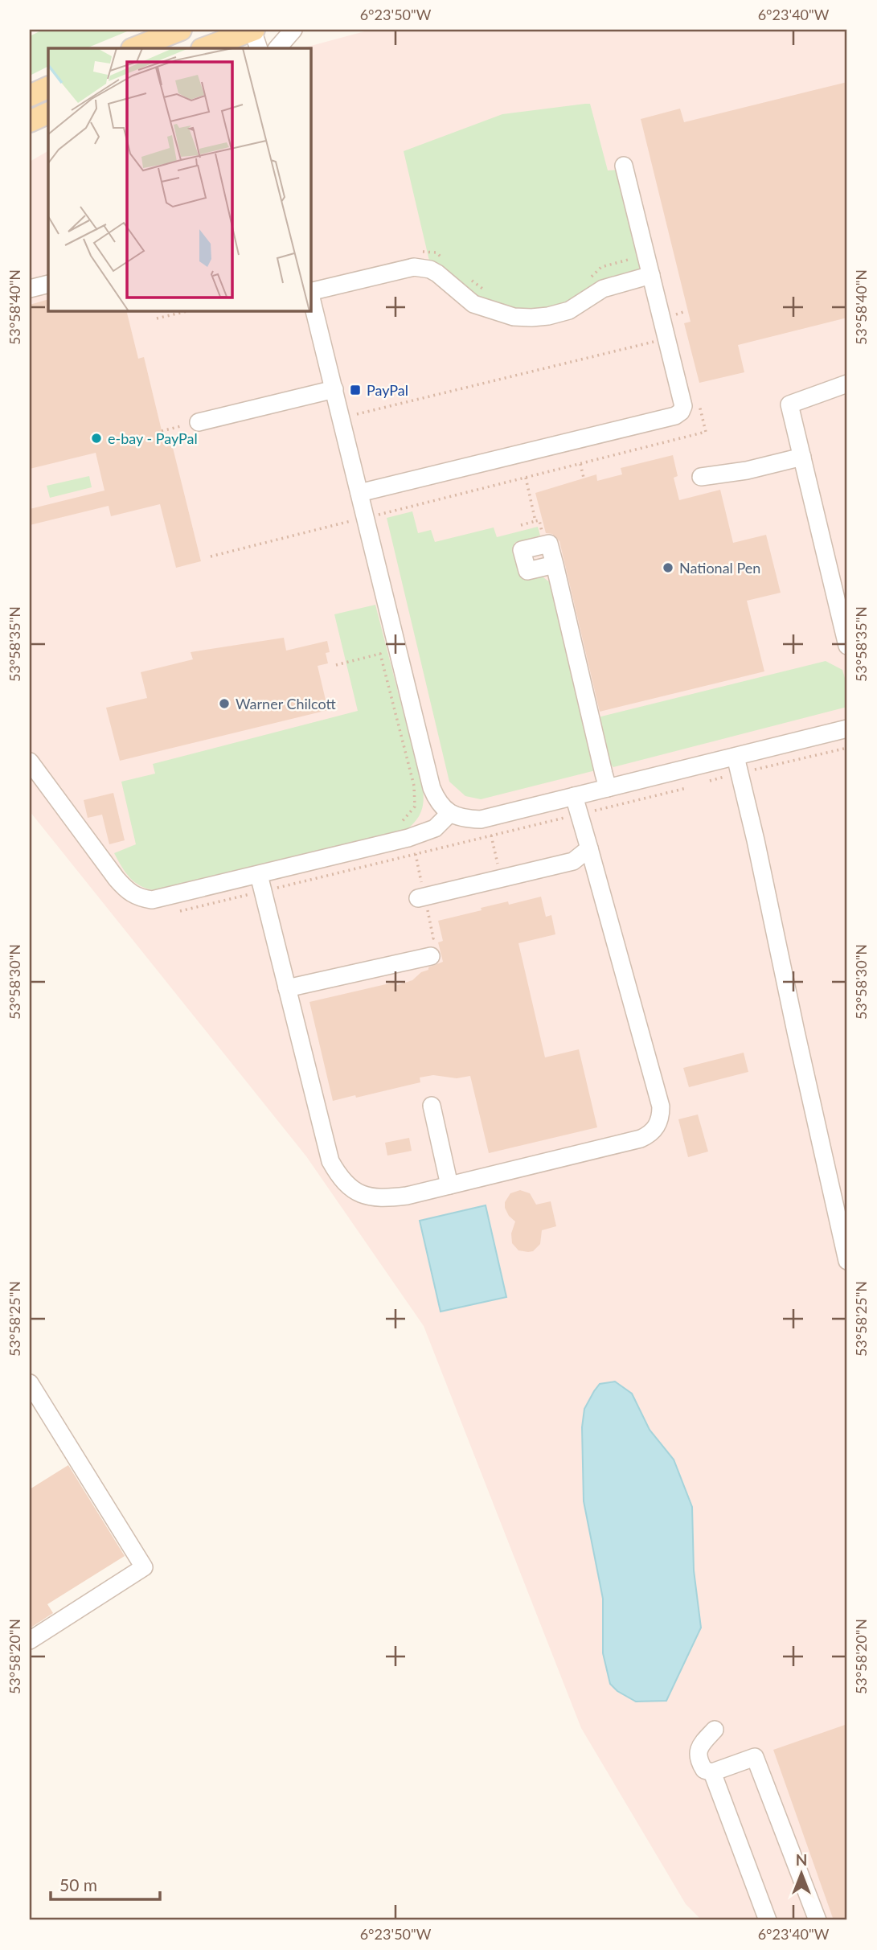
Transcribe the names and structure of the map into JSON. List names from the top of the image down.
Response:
{
  "places": {
    "transit": ["PayPal"],
    "other": ["e-bay - PayPal", "National Pen", "Warner Chilcott"]
  },
  "scale_bar": "50 m",
  "north": "top",
  "coordinates": [
    "6°23'50\"W",
    "6°23'40\"W",
    "53°58'40\"N",
    "53°58'35\"N",
    "53°58'30\"N",
    "53°58'25\"N",
    "53°58'20\"N"
  ]
}
